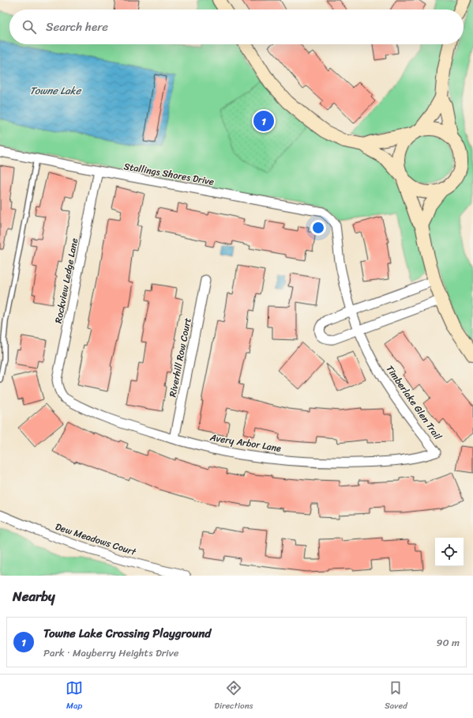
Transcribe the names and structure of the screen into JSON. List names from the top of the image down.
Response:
{
  "streets": {
    "street": [
      "Stallings Shores Drive",
      "Rockview Ledge Lane",
      "Riverhill Row Court",
      "Timberlake Glen Trail",
      "Avery Arbor Lane",
      "Dew Meadows Court"
    ]
  },
  "crossings": [
    ["Stallings Shores Drive", "Rockview Ledge Lane"],
    ["Stallings Shores Drive", "Timberlake Glen Trail"],
    ["Rockview Ledge Lane", "Avery Arbor Lane"],
    ["Riverhill Row Court", "Avery Arbor Lane"],
    ["Timberlake Glen Trail", "Avery Arbor Lane"]
  ],
  "water": ["Towne Lake"],
  "page": {
    "search": "Search here",
    "pins": "1",
    "heading": "Nearby",
    "list": [
      {
        "mark": "1",
        "name": "Towne Lake Crossing Playground",
        "note": "Park · Mayberry Heights Drive",
        "value": "90 m"
      }
    ],
    "nav": ["Map", "Directions", "Saved"]
  }
}
